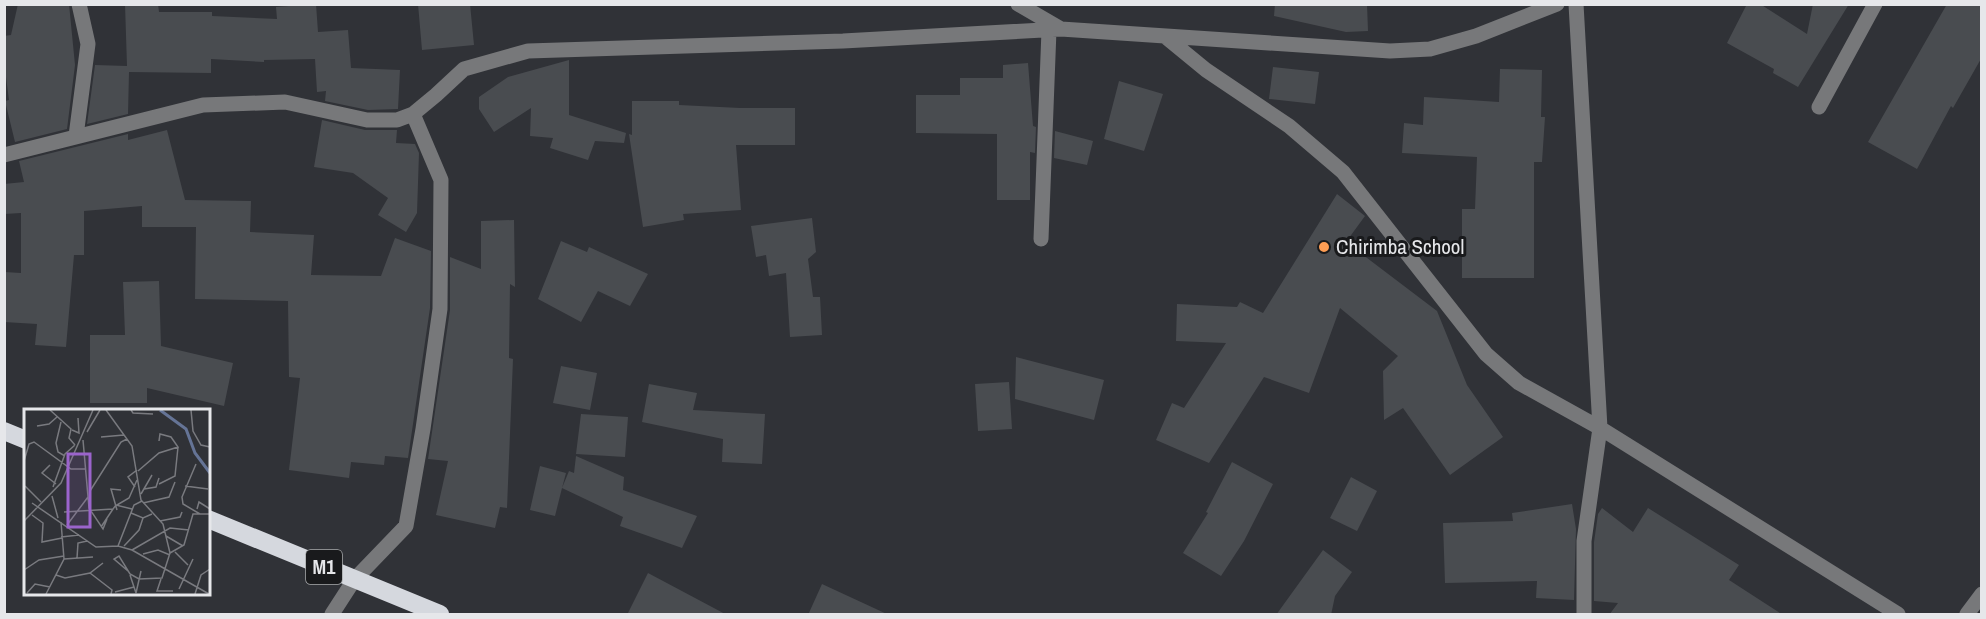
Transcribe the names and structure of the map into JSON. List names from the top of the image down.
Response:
{
  "streets": {
    "highway": ["M1"]
  },
  "places": ["Chirimba School"]
}
